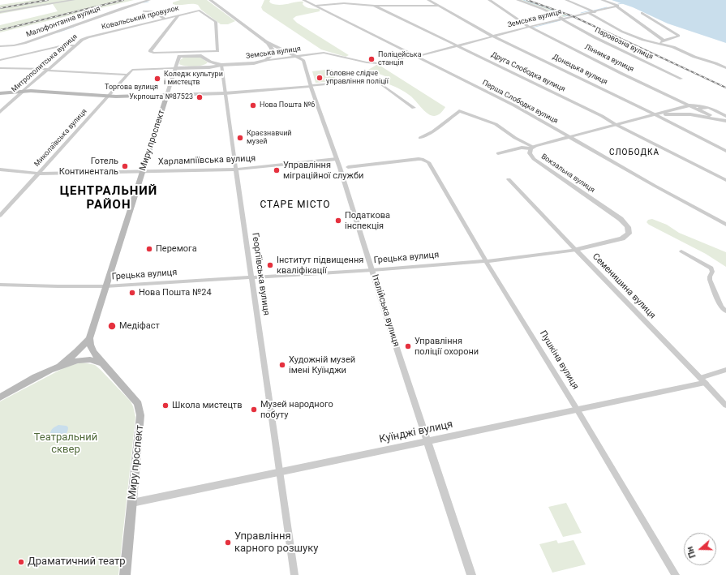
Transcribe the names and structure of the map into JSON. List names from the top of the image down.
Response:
{
  "streets": {
    "main road": ["Торгова вулиця", "Миру проспект"],
    "street": [
      "Ковальський провулок",
      "Земська вулиця",
      "Малофонтанна вулиця",
      "Паровозна вулиця",
      "Лінника вулиця",
      "Митрополитська вулиця",
      "Донецька вулиця",
      "Друга Слободка вулиця",
      "Перша Слободка вулиця",
      "Миколаївська вулиця",
      "Харлампіївська вулиця",
      "Вокзальна вулиця",
      "Грецька вулиця",
      "Георгіївська вулиця",
      "Семенишина вулиця",
      "Італійська вулиця",
      "Пушкіна вулиця",
      "Куїнджі вулиця"
    ]
  },
  "crossings": [
    ["Ковальський провулок", "Митрополитська вулиця"],
    ["Земська вулиця", "Паровозна вулиця"],
    ["Земська вулиця", "Лінника вулиця"],
    ["Земська вулиця", "Донецька вулиця"],
    ["Земська вулиця", "Друга Слободка вулиця"],
    ["Земська вулиця", "Перша Слободка вулиця"],
    ["Земська вулиця", "Миколаївська вулиця"],
    ["Земська вулиця", "Миру проспект"],
    ["Земська вулиця", "Георгіївська вулиця"],
    ["Земська вулиця", "Італійська вулиця"],
    ["Лінника вулиця", "Вокзальна вулиця"],
    ["Митрополитська вулиця", "Торгова вулиця"],
    ["Донецька вулиця", "Вокзальна вулиця"],
    ["Друга Слободка вулиця", "Перша Слободка вулиця"],
    ["Друга Слободка вулиця", "Вокзальна вулиця"],
    ["Торгова вулиця", "Миколаївська вулиця"],
    ["Торгова вулиця", "Миру проспект"],
    ["Торгова вулиця", "Георгіївська вулиця"],
    ["Торгова вулиця", "Італійська вулиця"],
    ["Перша Слободка вулиця", "Вокзальна вулиця"],
    ["Миколаївська вулиця", "Харлампіївська вулиця"],
    ["Миру проспект", "Харлампіївська вулиця"],
    ["Миру проспект", "Грецька вулиця"],
    ["Миру проспект", "Куїнджі вулиця"],
    ["Харлампіївська вулиця", "Георгіївська вулиця"],
    ["Харлампіївська вулиця", "Італійська вулиця"],
    ["Вокзальна вулиця", "Грецька вулиця"],
    ["Грецька вулиця", "Георгіївська вулиця"],
    ["Грецька вулиця", "Семенишина вулиця"],
    ["Грецька вулиця", "Італійська вулиця"],
    ["Грецька вулиця", "Пушкіна вулиця"],
    ["Георгіївська вулиця", "Куїнджі вулиця"],
    ["Семенишина вулиця", "Куїнджі вулиця"],
    ["Італійська вулиця", "Куїнджі вулиця"],
    ["Пушкіна вулиця", "Куїнджі вулиця"]
  ],
  "districts": ["СЛОБОДКА", "ЦЕНТРАЛЬНИЙ РАЙОН", "СТАРЕ МІСТО"],
  "parks": ["Театральний сквер"],
  "places": [
    "Поліцейська станція",
    "Головне слідче управління поліції",
    "Коледж культури і мистецтв",
    "Укрпошта №87523",
    "Нова Пошта №6",
    "Краєзнавчий музей",
    "Готель Континенталь",
    "Управління міграційної служби",
    "Податкова інспекція",
    "Перемога",
    "Інститут підвищення кваліфікації",
    "Нова Пошта №24",
    "Медіфаст",
    "Управління поліції охорони",
    "Художній музей імені Куїнджи",
    "Школа мистецтв",
    "Музей народного побуту",
    "Управління карного розшуку",
    "Драматичний театр"
  ],
  "north": "left"
}
